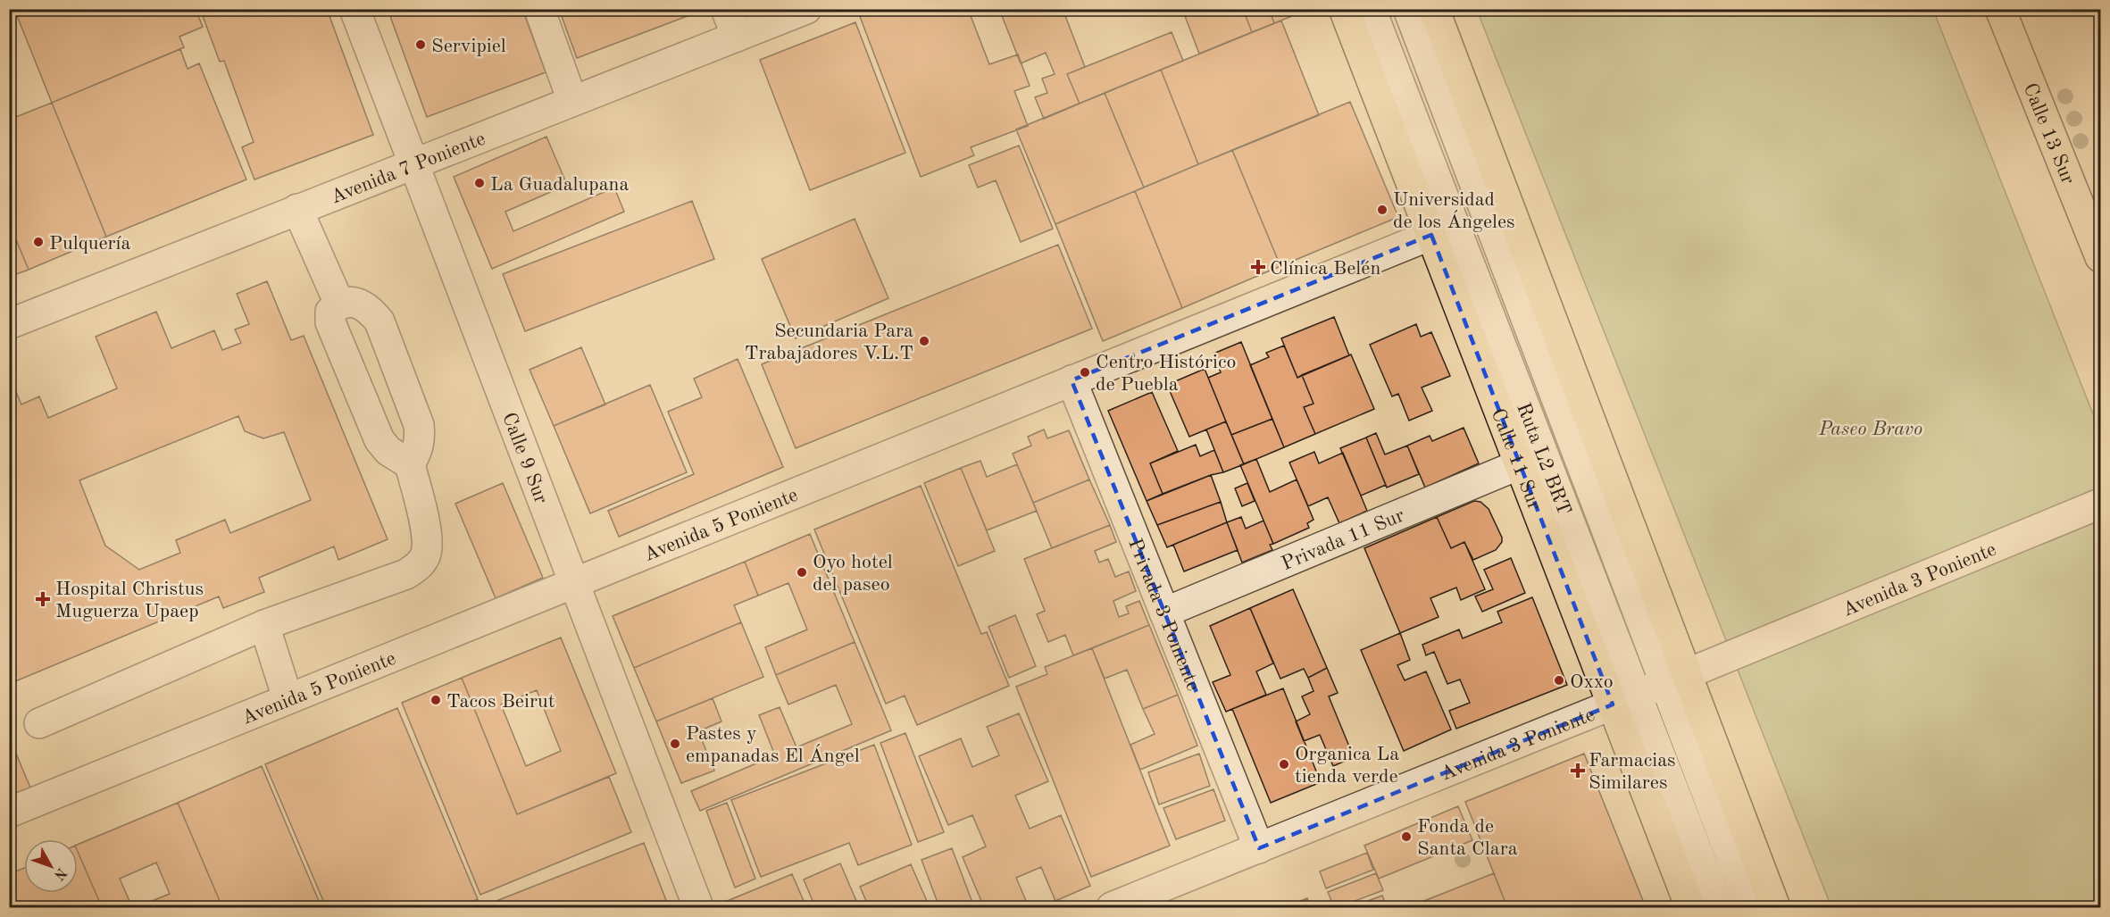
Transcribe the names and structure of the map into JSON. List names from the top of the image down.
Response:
{
  "streets": {
    "main road": ["Calle 13 Sur", "Calle 11 Sur"],
    "street": [
      "Avenida 7 Poniente",
      "Calle 9 Sur",
      "Ruta L2 BRT",
      "Avenida 5 Poniente",
      "Privada 11 Sur",
      "Avenida 3 Poniente",
      "Privada 3 Poniente"
    ]
  },
  "crossings": [
    ["Avenida 7 Poniente", "Calle 9 Sur"],
    ["Calle 9 Sur", "Avenida 5 Poniente"],
    ["Ruta L2 BRT", "Calle 11 Sur"],
    ["Ruta L2 BRT", "Avenida 3 Poniente"],
    ["Calle 11 Sur", "Avenida 5 Poniente"],
    ["Calle 11 Sur", "Privada 11 Sur"],
    ["Calle 11 Sur", "Avenida 3 Poniente"],
    ["Avenida 5 Poniente", "Privada 3 Poniente"],
    ["Privada 11 Sur", "Privada 3 Poniente"],
    ["Avenida 3 Poniente", "Privada 3 Poniente"]
  ],
  "parks": ["Paseo Bravo"],
  "places": {
    "other": [
      "Servipiel",
      "La Guadalupana",
      "Universidad de los Ángeles",
      "Pulquería",
      "Secundaria Para Trabajadores V.L.T",
      "Centro Histórico de Puebla",
      "Oyo hotel del paseo",
      "Oxxo",
      "Tacos Beirut",
      "Pastes y empanadas El Ángel",
      "Organica La tienda verde",
      "Fonda de Santa Clara"
    ],
    "health": ["Clínica Belén", "Hospital Christus Muguerza Upaep", "Farmacias Similares"]
  },
  "north": "bottom right"
}
